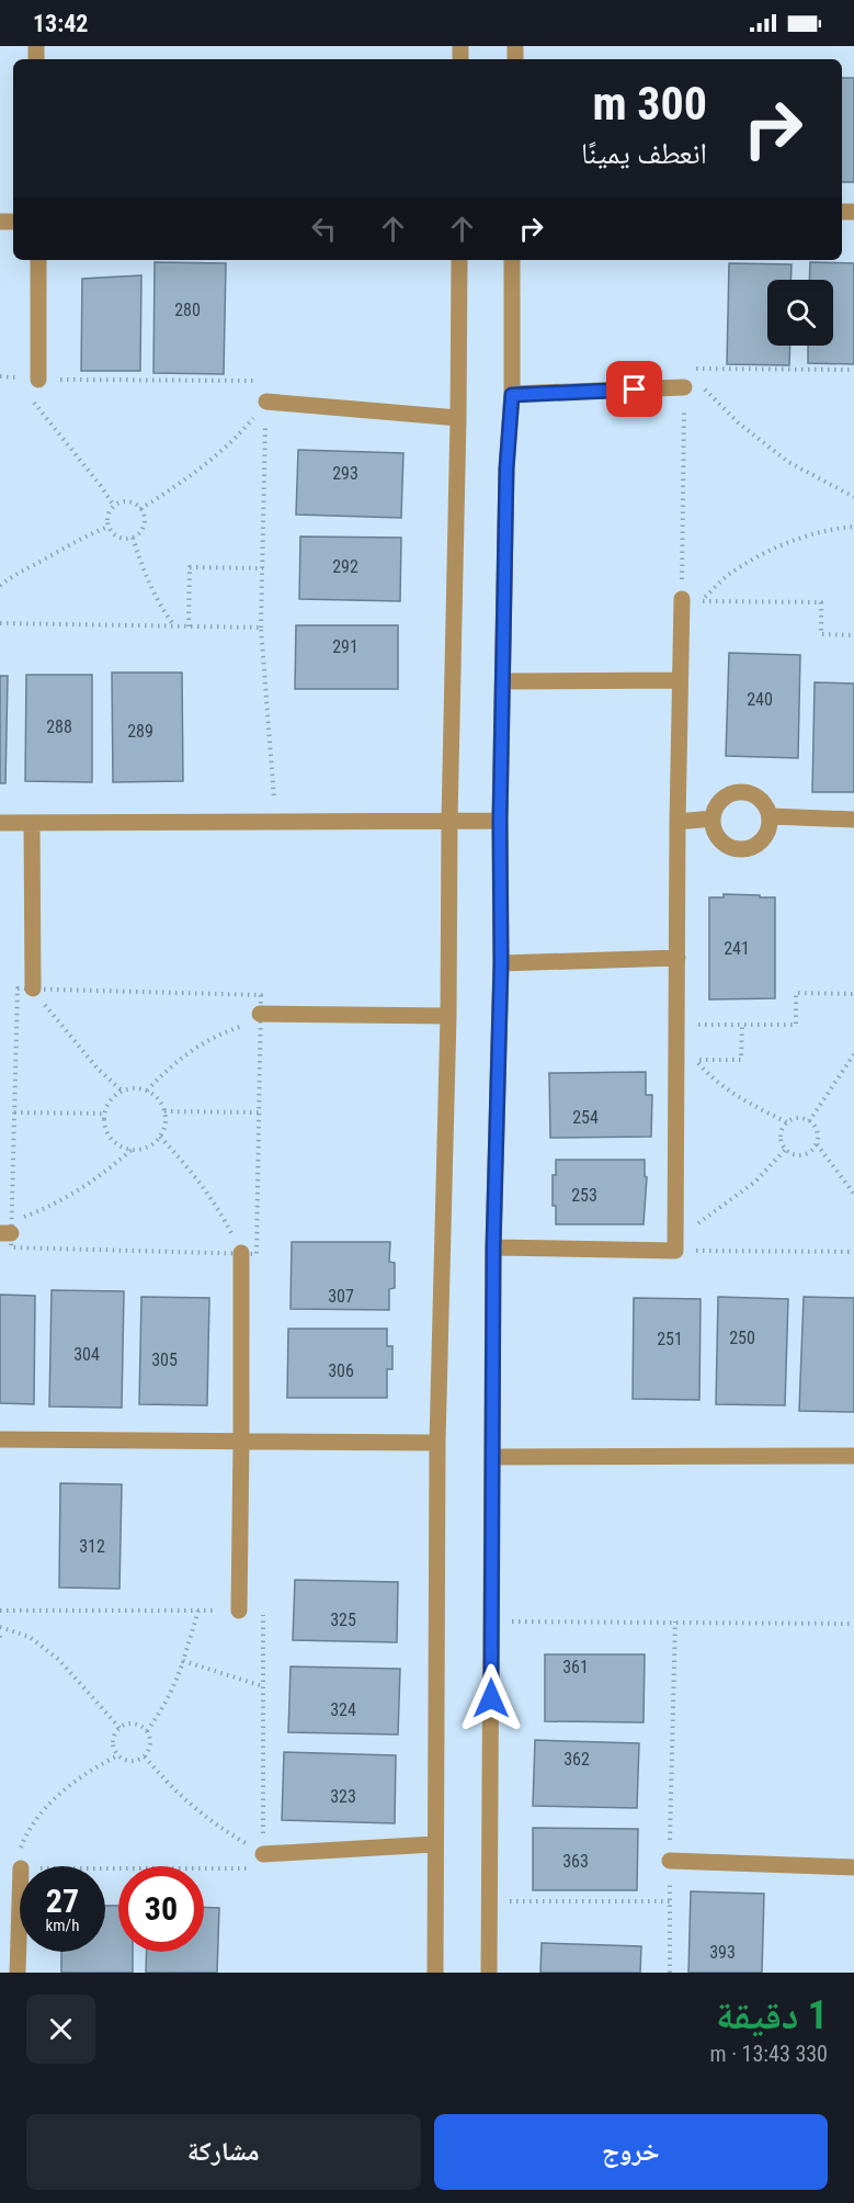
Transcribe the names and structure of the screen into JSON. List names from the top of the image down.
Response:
{
  "house_numbers": [
    "280",
    "293",
    "292",
    "291",
    "240",
    "288",
    "289",
    "241",
    "254",
    "253",
    "307",
    "250",
    "251",
    "304",
    "305",
    "306",
    "312",
    "325",
    "361",
    "324",
    "362",
    "323",
    "363",
    "393"
  ],
  "page": {
    "status": "13:42",
    "turn": ["300 m", "انعطف يمينًا"],
    "speed": "27 km/h",
    "limit": "30",
    "heading": ["1 دقيقة", "330 m · 13:43"],
    "buttons": ["خروج", "مشاركة"]
  }
}
